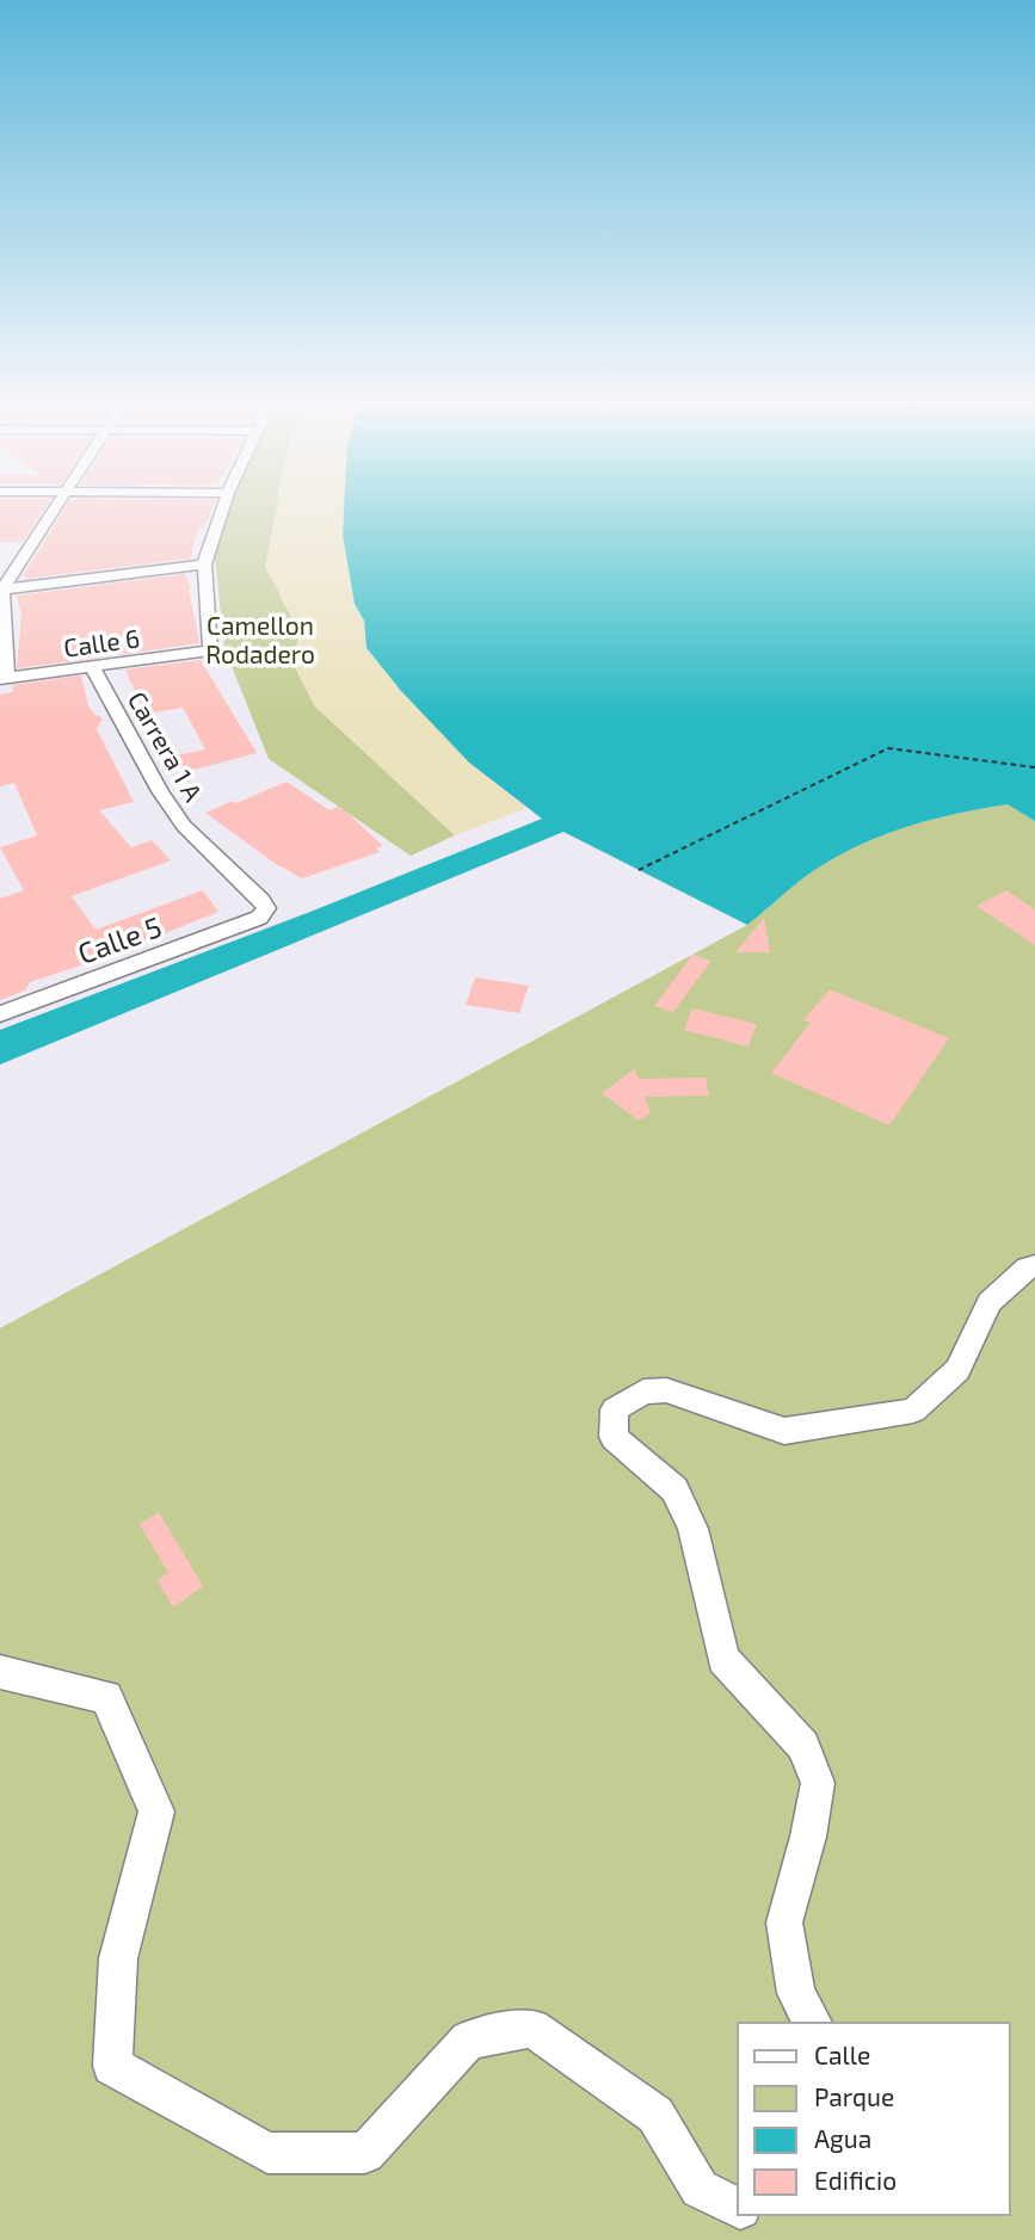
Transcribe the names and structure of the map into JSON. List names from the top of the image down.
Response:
{
  "streets": {
    "street": ["Calle 6", "Carrera 1 A", "Calle 5"]
  },
  "crossings": [
    ["Calle 6", "Carrera 1 A"],
    ["Carrera 1 A", "Calle 5"]
  ],
  "parks": ["Camellon Rodadero"],
  "legend": [
    "Calle",
    "Parque",
    "Agua",
    "Edificio"
  ]
}
